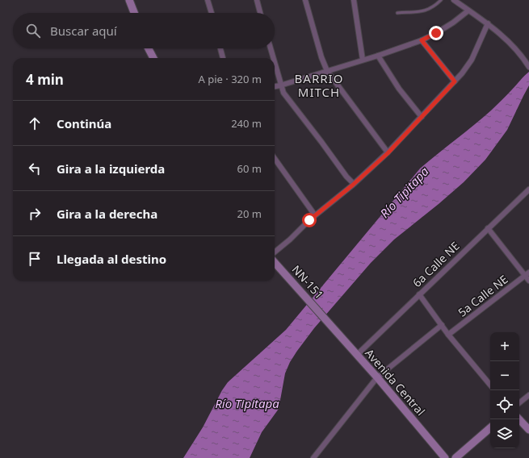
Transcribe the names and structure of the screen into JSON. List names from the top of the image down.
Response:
{
  "streets": {
    "street": [
      "6a Calle NE",
      "NN-151",
      "5a Calle NE",
      "Avenida Central"
    ]
  },
  "crossings": [
    ["6a Calle NE", "Avenida Central"],
    ["NN-151", "Avenida Central"]
  ],
  "districts": ["BARRIO MITCH"],
  "water": ["Río Tipitapa"],
  "page": {
    "search": "Buscar aquí",
    "heading": ["4 min", "A pie · 320 m"],
    "list": [
      ["Continúa", "240 m"],
      ["Gira a la izquierda", "60 m"],
      ["Gira a la derecha", "20 m"],
      "Llegada al destino"
    ],
    "map_buttons": ["+", "−"]
  }
}
